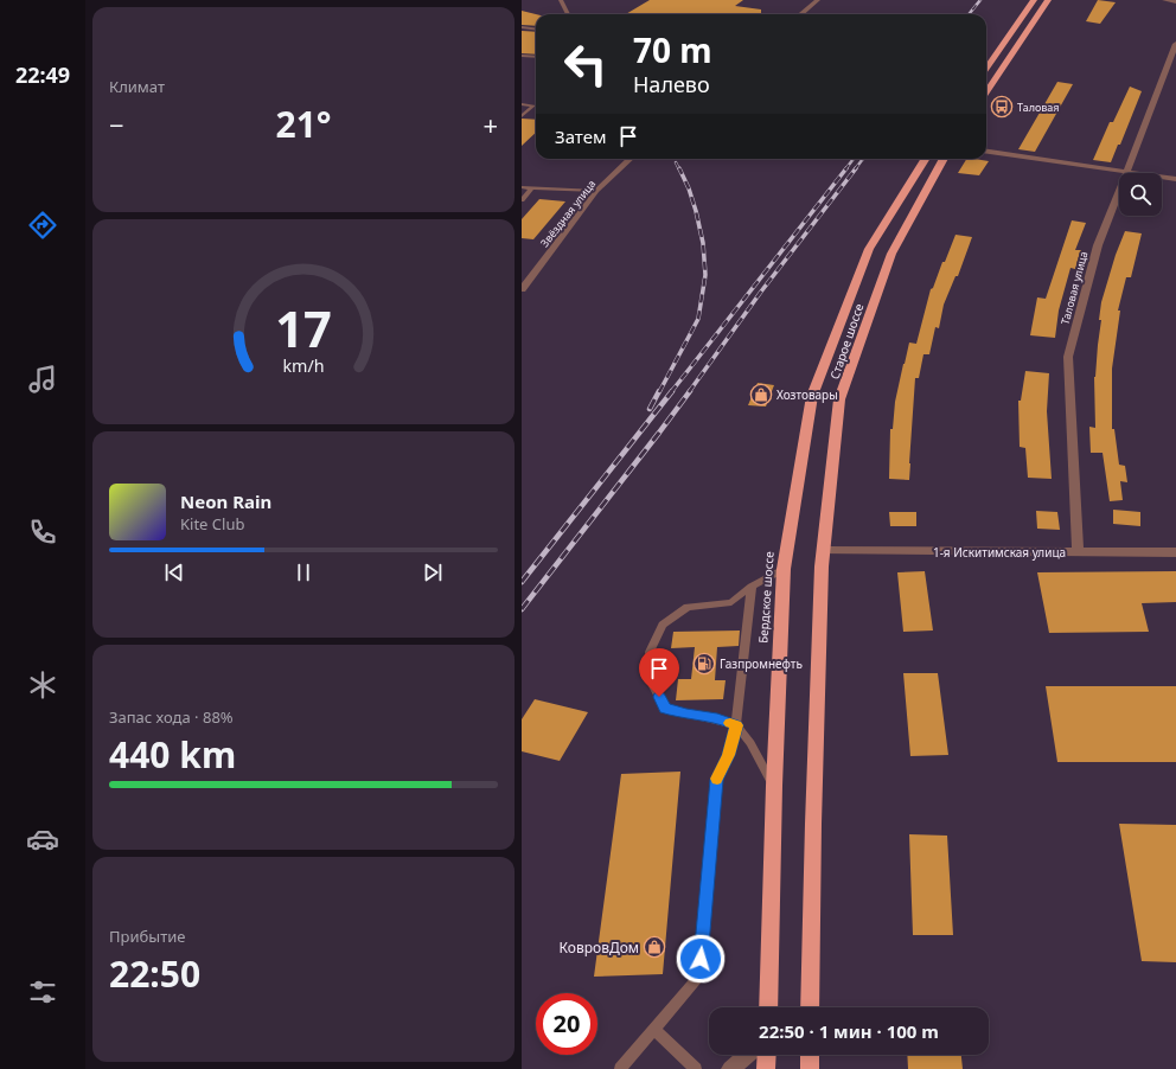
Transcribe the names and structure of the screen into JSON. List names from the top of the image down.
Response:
{
  "streets": {
    "highway": ["Старое шоссе", "Бердское шоссе"],
    "street": ["Звёздная улица", "Таловая улица", "1-я Искитимская улица"]
  },
  "crossings": [
    ["Таловая улица", "1-я Искитимская улица"],
    ["Старое шоссе", "1-я Искитимская улица"]
  ],
  "places": {
    "bus stop": ["Таловая"],
    "shop": ["Хозтовары", "КовровДом"],
    "fuel station": ["Газпромнефть"]
  },
  "page": {
    "tabs": "22:49",
    "tile": [
      "Климат",
      ["Запас хода · 88%", "440 km"],
      ["Прибытие", "22:50"]
    ],
    "turn": ["70 m", "Налево"],
    "heat": ["−", "21°", "+"],
    "then": "Затем",
    "song": ["Neon Rain", "Kite Club"],
    "limit": "20",
    "trip": "22:50 · 1 мин · 100 m",
    "gauge": ["17", "km/h"]
  }
}
